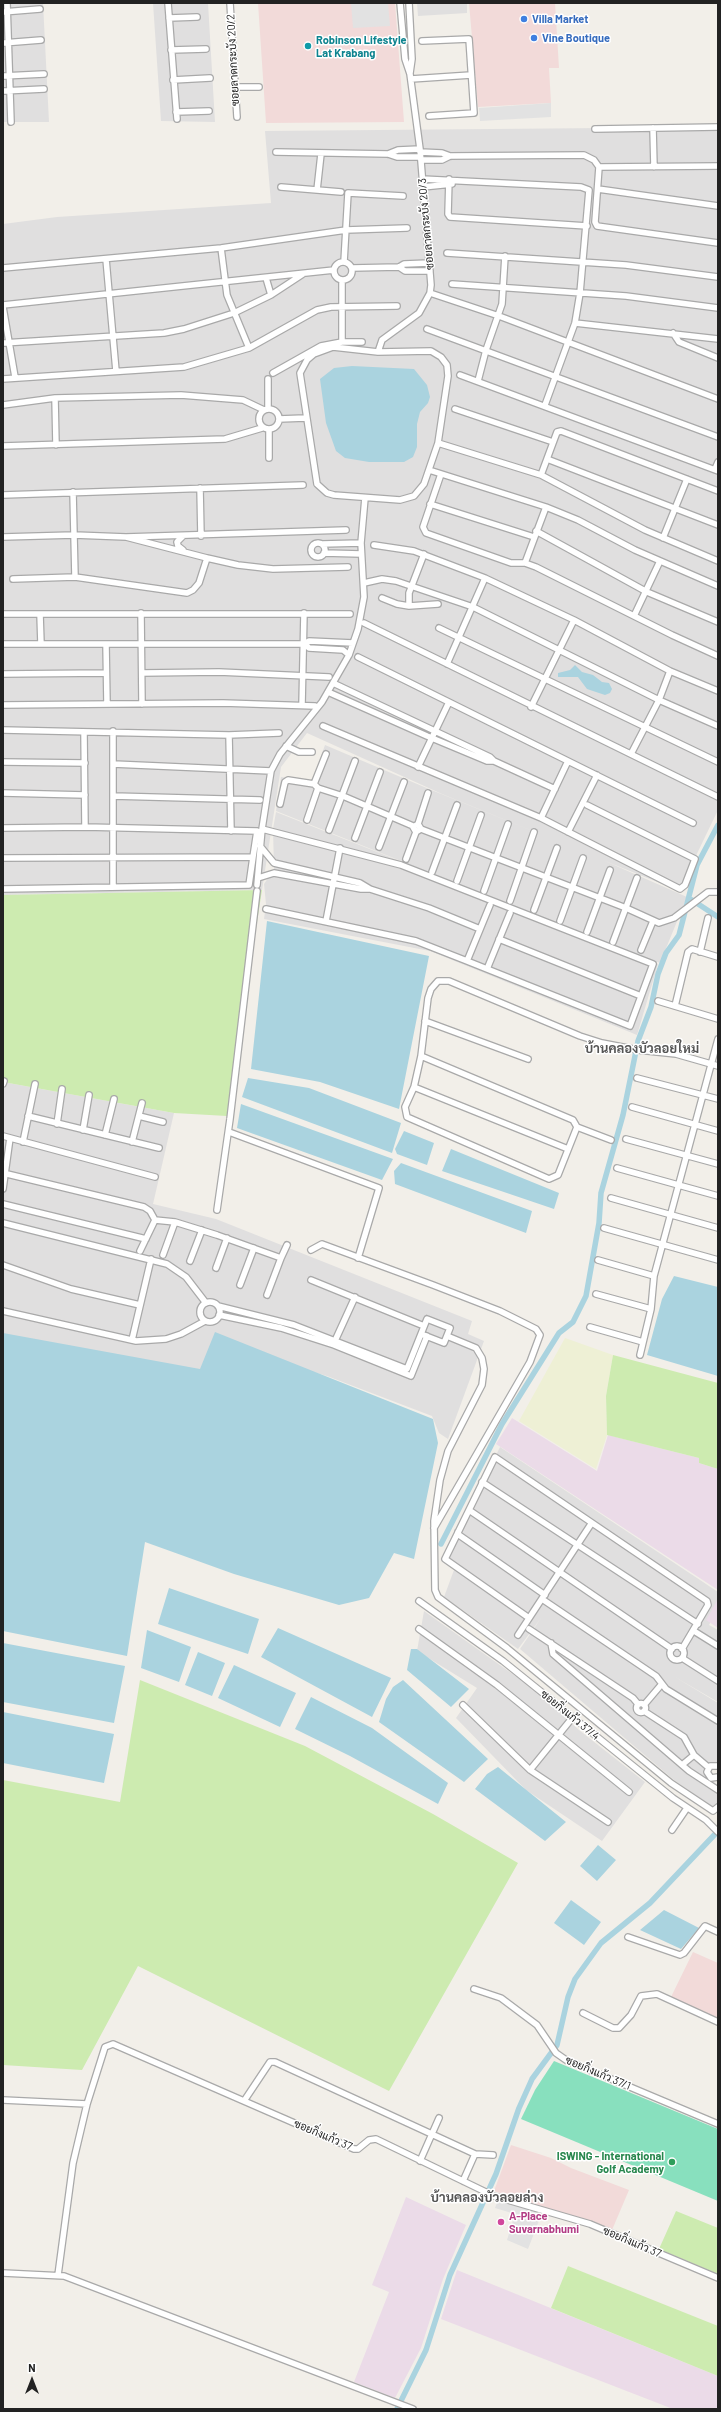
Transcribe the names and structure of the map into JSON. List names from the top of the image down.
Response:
{
  "streets": {
    "street": [
      "ซอยลาดกระบัง 20/2",
      "ซอยลาดกระบัง 20/3",
      "ซอยกิ่งแก้ว 37/4",
      "ซอยกิ่งแก้ว 37/1",
      "ซอยกิ่งแก้ว 37"
    ]
  },
  "districts": ["บ้านคลองบัวลอยใหม่", "บ้านคลองบัวลอยล่าง"],
  "places": [
    "Villa Market",
    "Vine Boutique",
    "Robinson Lifestyle Lat Krabang",
    "ISWING - International Golf Academy",
    "A-Place Suvarnabhumi"
  ],
  "north": "top"
}
